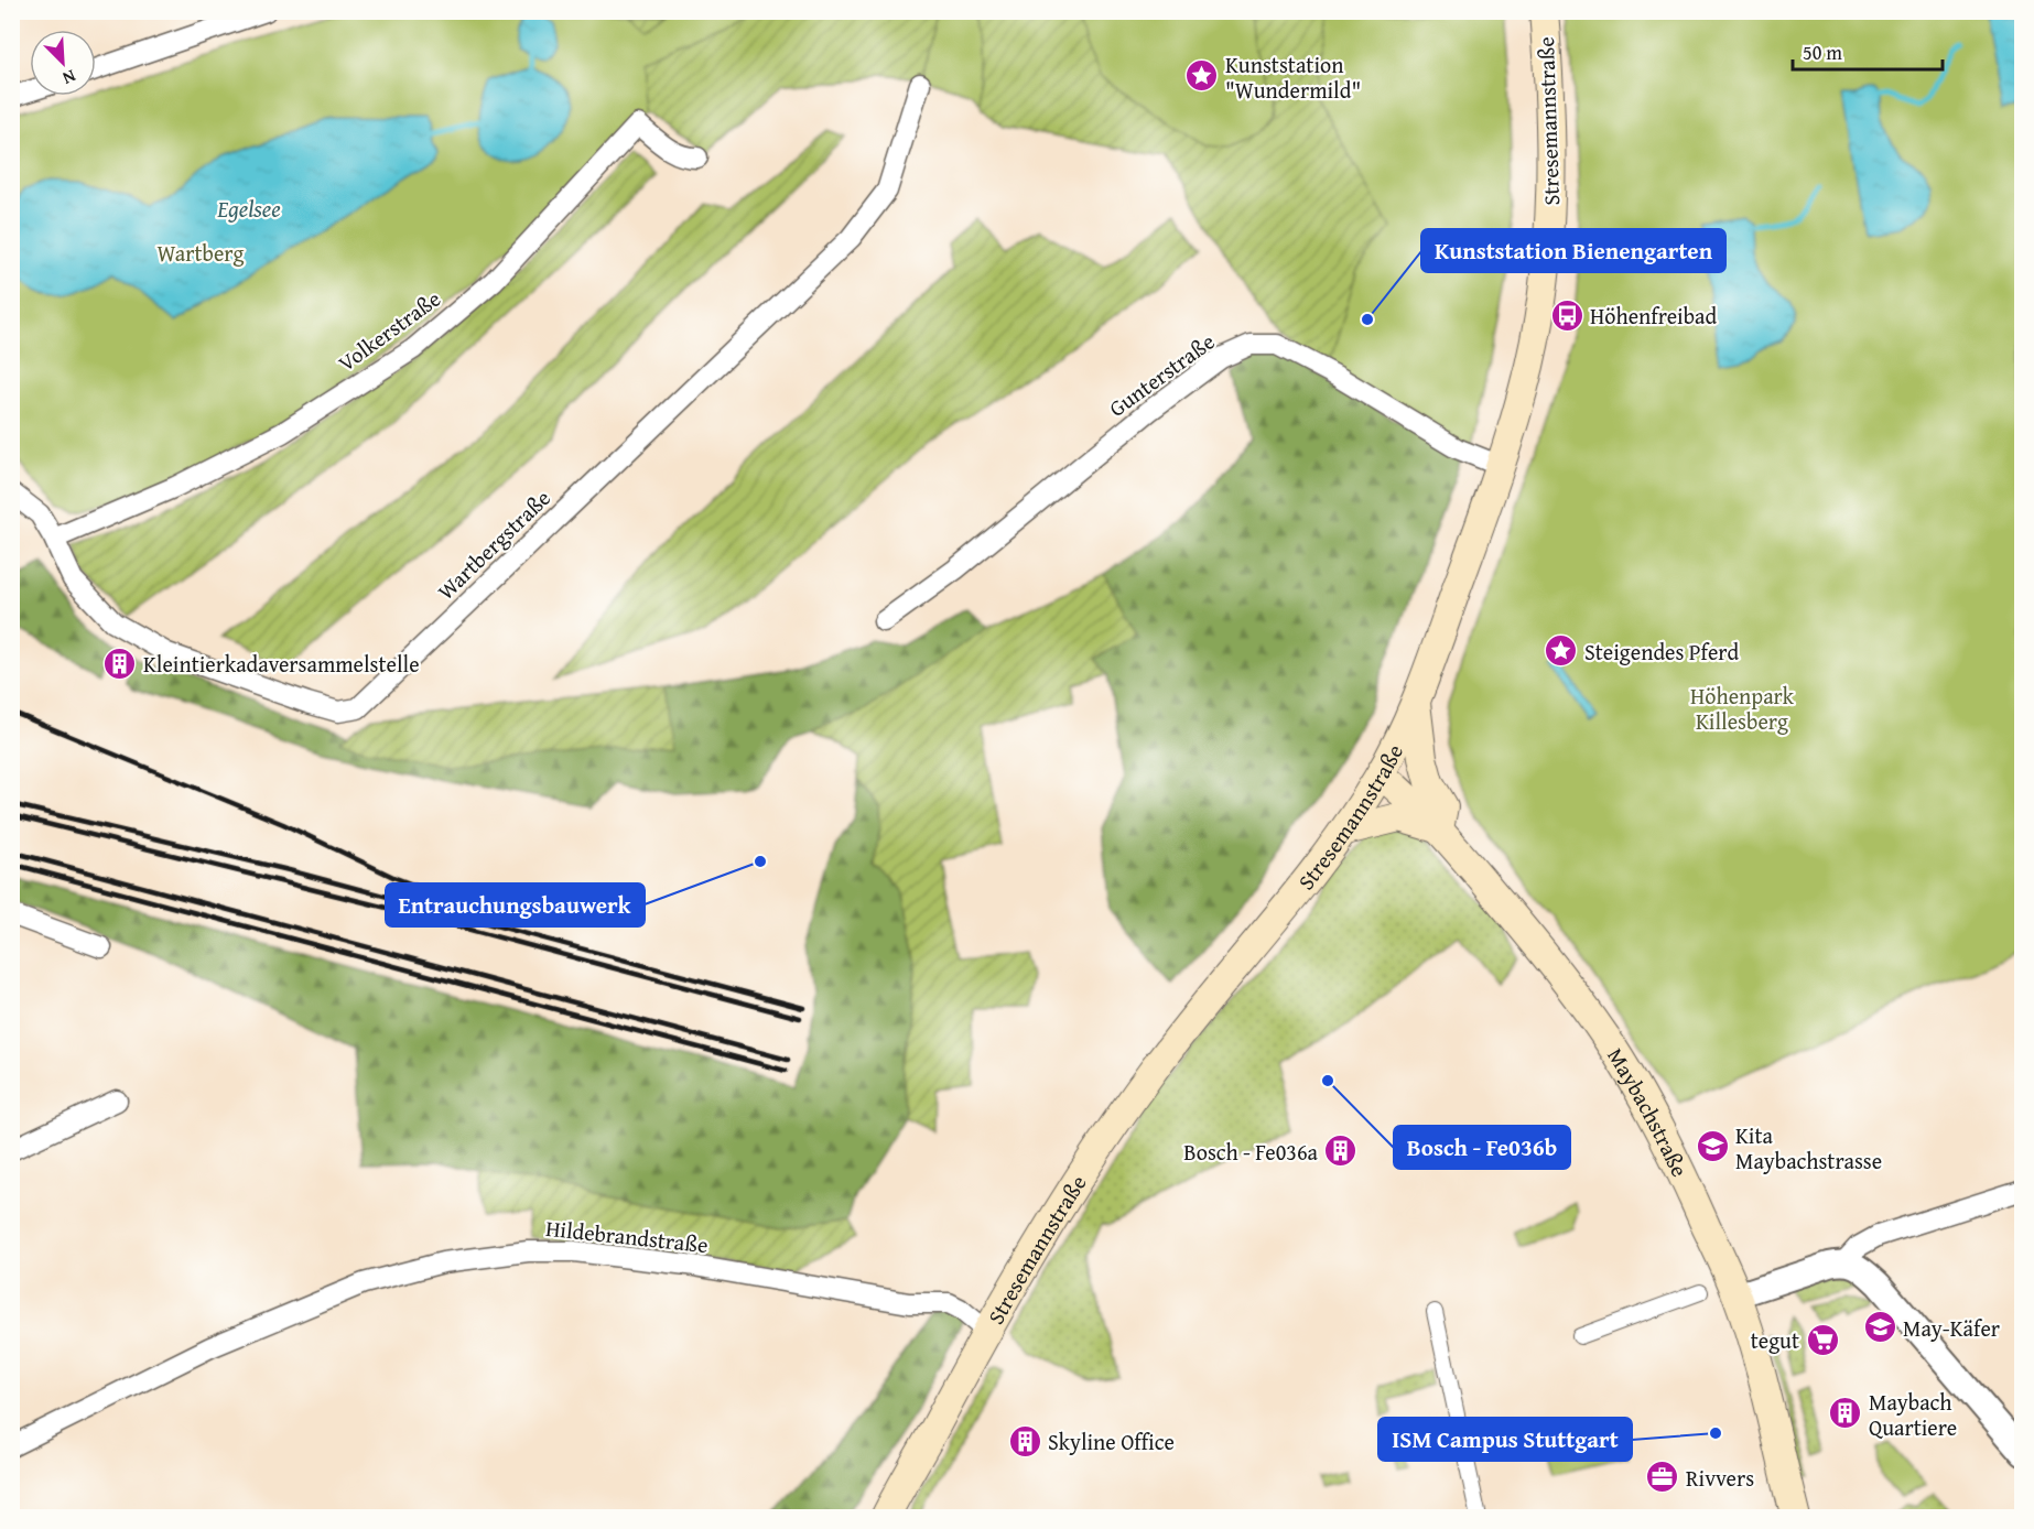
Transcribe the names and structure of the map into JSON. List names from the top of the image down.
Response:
{
  "streets": {
    "main road": ["Stresemannstraße", "Maybachstraße"],
    "street": [
      "Volkerstraße",
      "Gunterstraße",
      "Wartbergstraße",
      "Hildebrandstraße"
    ]
  },
  "crossings": [
    ["Stresemannstraße", "Gunterstraße"],
    ["Stresemannstraße", "Maybachstraße"],
    ["Stresemannstraße", "Hildebrandstraße"],
    ["Volkerstraße", "Wartbergstraße"]
  ],
  "water": ["Egelsee"],
  "parks": ["Wartberg", "Höhenpark Killesberg"],
  "places": {
    "place": ["Kunststation \"Wundermild\"", "Steigendes Pferd"],
    "bus stop": ["Höhenfreibad"],
    "other": [
      "Kunststation Bienengarten",
      "Entrauchungsbauwerk",
      "Bosch - Fe036b",
      "ISM Campus Stuttgart"
    ],
    "building": [
      "Kleintierkadaversammelstelle",
      "Bosch - Fe036a",
      "Maybach Quartiere",
      "Skyline Office"
    ],
    "school or university": ["Kita Maybachstrasse", "May-Käfer"],
    "supermarket": ["tegut"],
    "office": ["Rivvers"]
  },
  "scale_bar": "50 m",
  "north": "bottom right"
}
